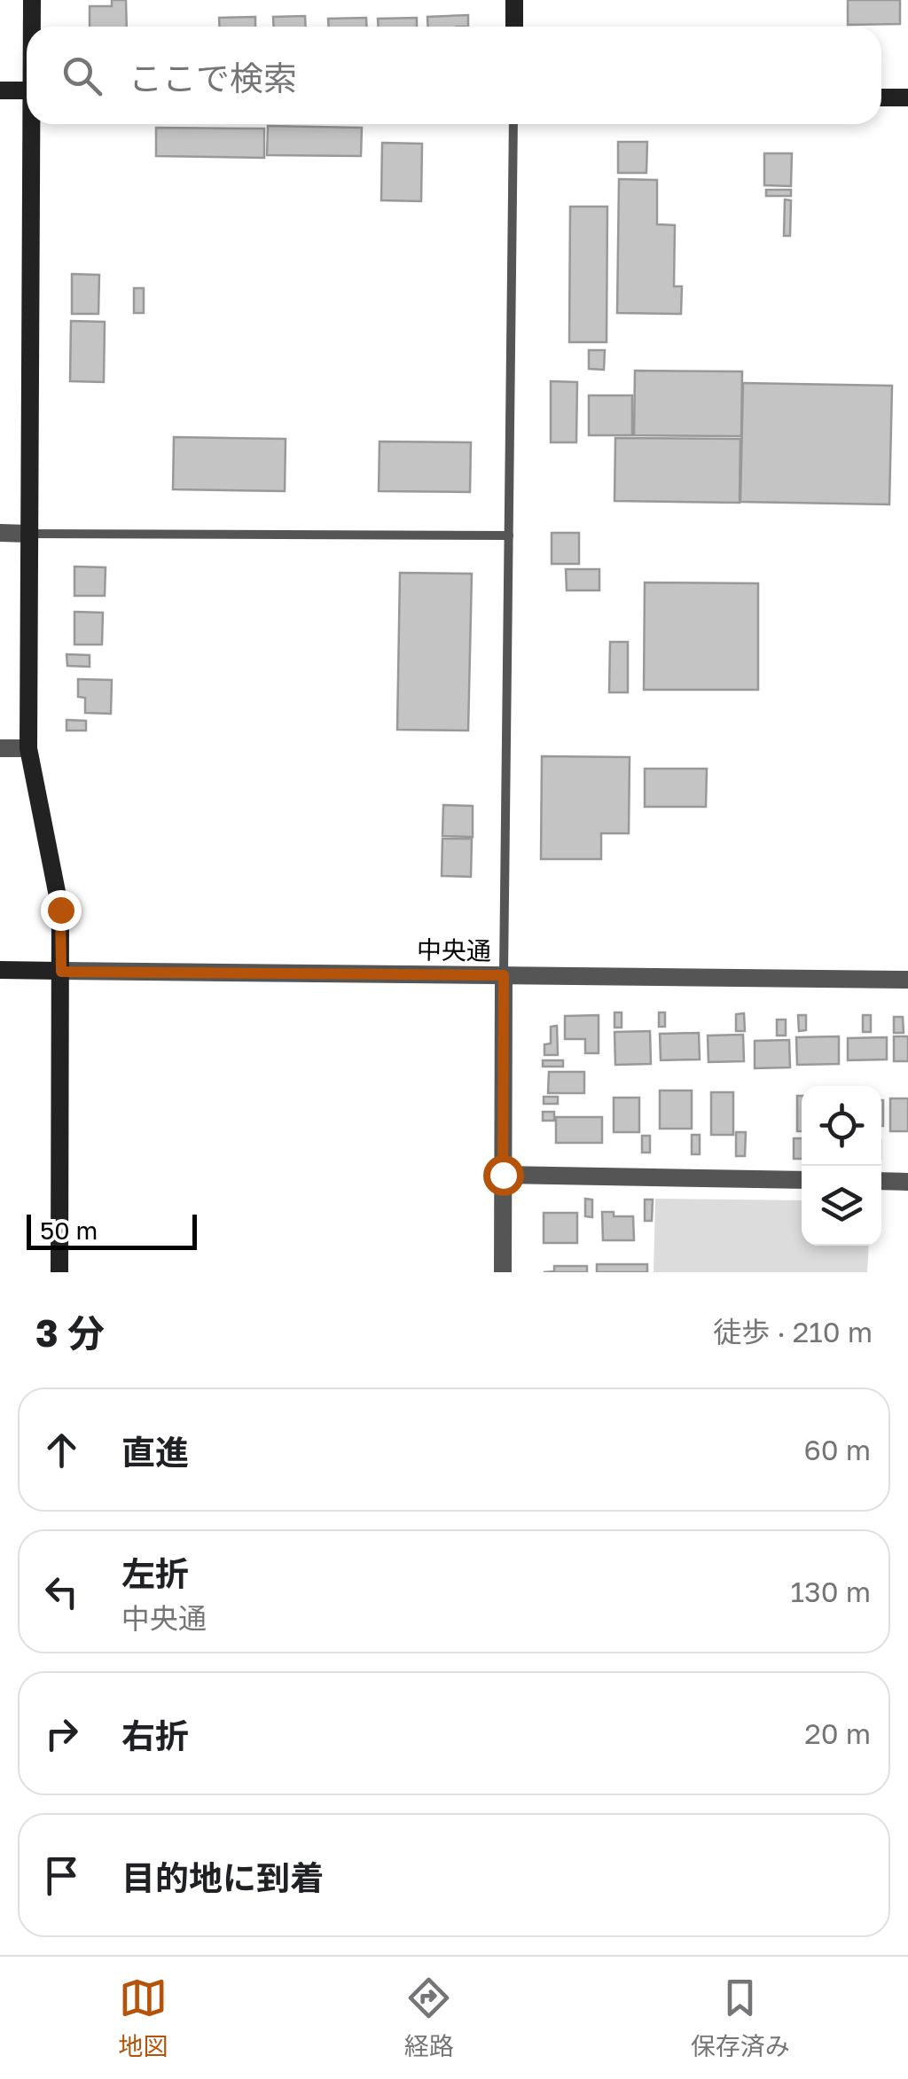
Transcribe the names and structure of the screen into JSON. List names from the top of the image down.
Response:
{
  "streets": {
    "street": ["中央通"]
  },
  "scale_bar": "50 m",
  "page": {
    "search": "ここで検索",
    "scale": "50 m",
    "heading": ["3 分", "徒歩 · 210 m"],
    "list": [
      ["直進", "60 m"],
      ["左折", "中央通", "130 m"],
      ["右折", "20 m"],
      "目的地に到着"
    ],
    "nav": ["地図", "経路", "保存済み"]
  }
}
